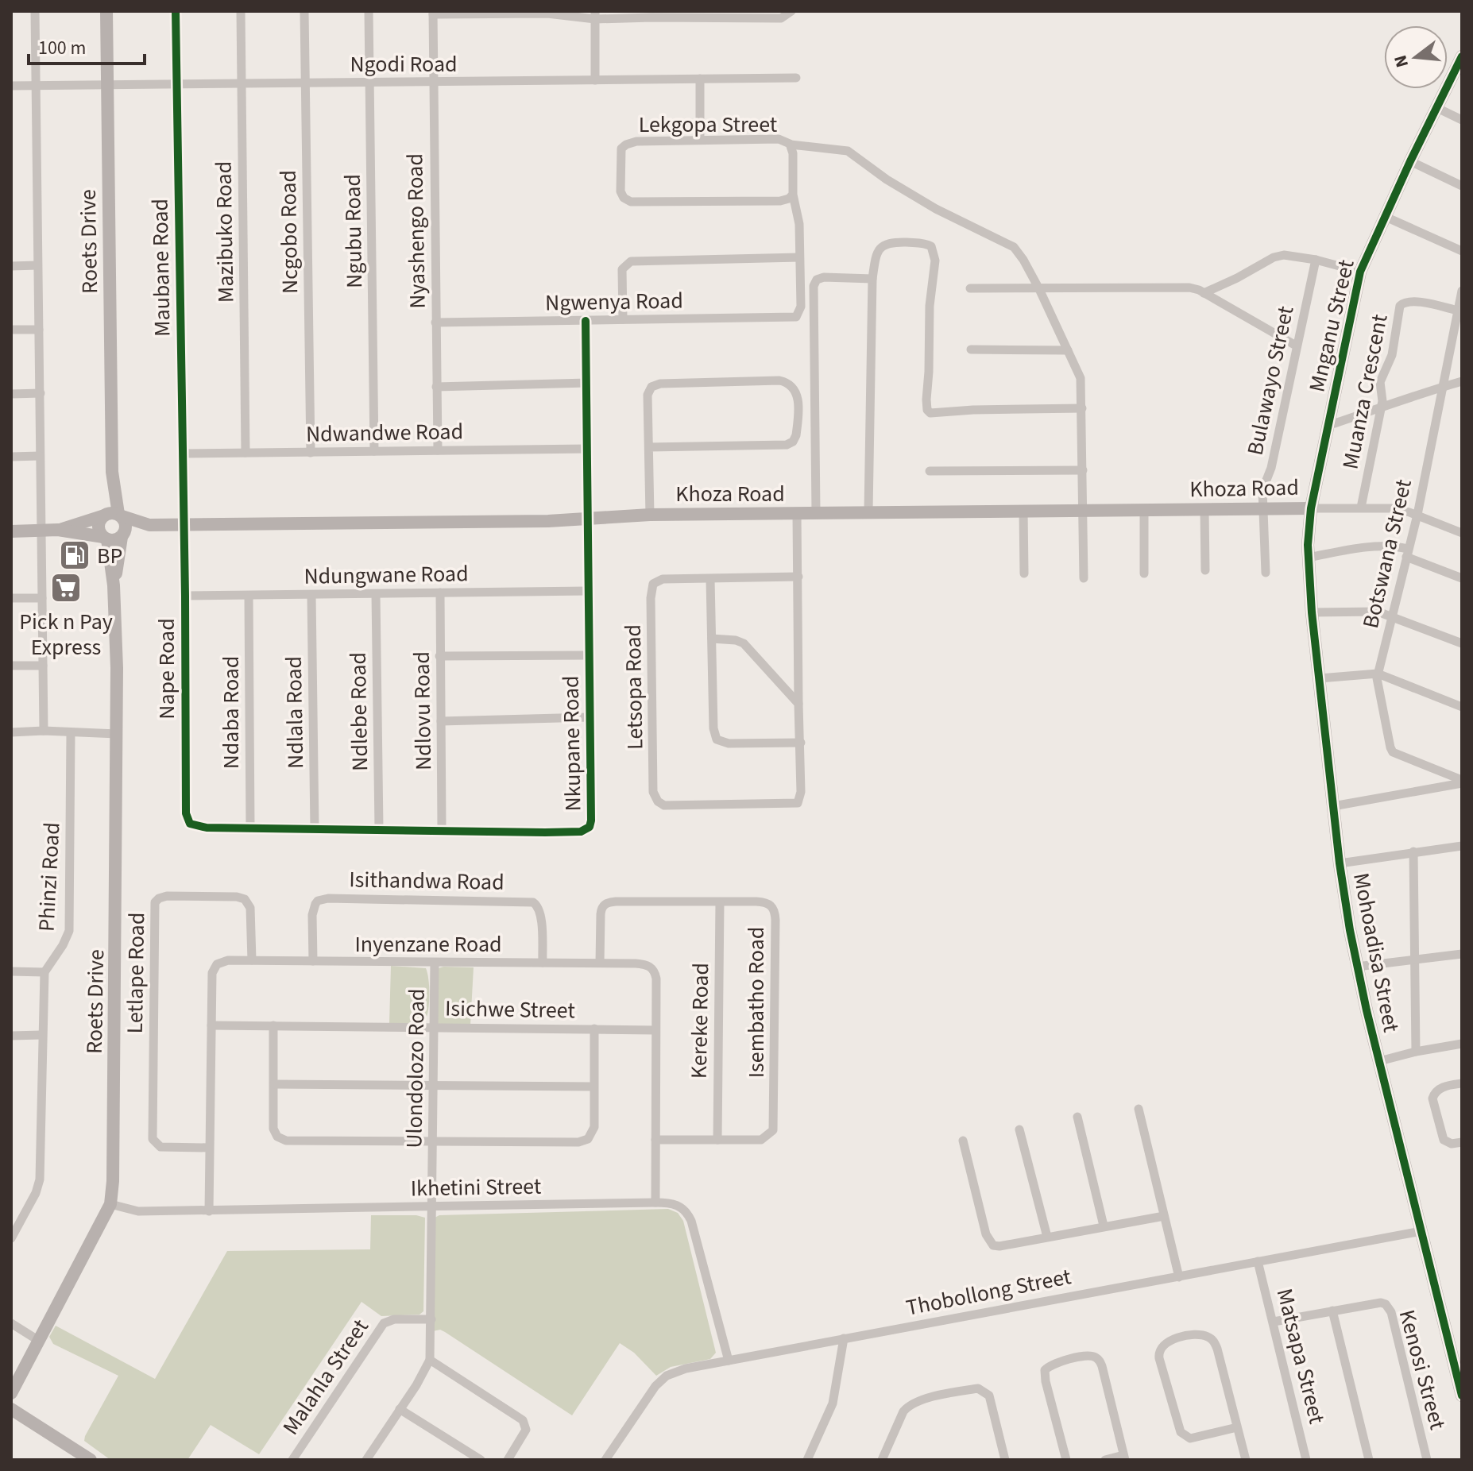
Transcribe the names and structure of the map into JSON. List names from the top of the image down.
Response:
{
  "streets": {
    "street": [
      "Ngodi Road",
      "Lekgopa Street",
      "Ngubu Road",
      "Nyashengo Road",
      "Mazibuko Road",
      "Ncgobo Road",
      "Roets Drive",
      "Maubane Road",
      "Ngwenya Road",
      "Mnganu Street",
      "Bulawayo Street",
      "Muanza Crescent",
      "Ndwandwe Road",
      "Khoza Road",
      "Botswana Street",
      "Ndungwane Road",
      "Nape Road",
      "Letsopa Road",
      "Ndlovu Road",
      "Ndlebe Road",
      "Ndaba Road",
      "Ndlala Road",
      "Nkupane Road",
      "Phinzi Road",
      "Isithandwa Road",
      "Inyenzane Road",
      "Mohoadisa Street",
      "Letlape Road",
      "Isembatho Road",
      "Isichwe Street",
      "Kereke Road",
      "Ulondolozo Road",
      "Ikhetini Street",
      "Thobollong Street",
      "Matsapa Street",
      "Kenosi Street",
      "Malahla Street"
    ]
  },
  "crossings": [
    ["Ngodi Road", "Ngubu Road"],
    ["Ngodi Road", "Nyashengo Road"],
    ["Ngodi Road", "Mazibuko Road"],
    ["Ngodi Road", "Ncgobo Road"],
    ["Ngodi Road", "Roets Drive"],
    ["Ngodi Road", "Maubane Road"],
    ["Lekgopa Street", "Ngwenya Road"],
    ["Ngubu Road", "Ndwandwe Road"],
    ["Nyashengo Road", "Ngwenya Road"],
    ["Nyashengo Road", "Ndwandwe Road"],
    ["Mazibuko Road", "Ndwandwe Road"],
    ["Ncgobo Road", "Ndwandwe Road"],
    ["Roets Drive", "Khoza Road"],
    ["Roets Drive", "Ikhetini Street"],
    ["Maubane Road", "Ndwandwe Road"],
    ["Maubane Road", "Khoza Road"],
    ["Maubane Road", "Nape Road"],
    ["Ngwenya Road", "Nkupane Road"],
    ["Mnganu Street", "Khoza Road"],
    ["Mnganu Street", "Mohoadisa Street"],
    ["Bulawayo Street", "Khoza Road"],
    ["Muanza Crescent", "Botswana Street"],
    ["Ndwandwe Road", "Nkupane Road"],
    ["Khoza Road", "Nape Road"],
    ["Khoza Road", "Nkupane Road"],
    ["Khoza Road", "Mohoadisa Street"],
    ["Ndungwane Road", "Nape Road"],
    ["Ndungwane Road", "Ndlovu Road"],
    ["Ndungwane Road", "Ndlebe Road"],
    ["Ndungwane Road", "Ndaba Road"],
    ["Ndungwane Road", "Ndlala Road"],
    ["Ndungwane Road", "Nkupane Road"],
    ["Nape Road", "Nkupane Road"],
    ["Ndlovu Road", "Nkupane Road"],
    ["Ndlebe Road", "Nkupane Road"],
    ["Ndaba Road", "Nkupane Road"],
    ["Ndlala Road", "Nkupane Road"],
    ["Isithandwa Road", "Inyenzane Road"],
    ["Inyenzane Road", "Letlape Road"],
    ["Inyenzane Road", "Isembatho Road"],
    ["Inyenzane Road", "Isichwe Street"],
    ["Inyenzane Road", "Ulondolozo Road"],
    ["Inyenzane Road", "Ikhetini Street"],
    ["Mohoadisa Street", "Thobollong Street"],
    ["Isembatho Road", "Kereke Road"],
    ["Isichwe Street", "Ulondolozo Road"],
    ["Ulondolozo Road", "Ikhetini Street"],
    ["Ulondolozo Road", "Malahla Street"],
    ["Ikhetini Street", "Thobollong Street"],
    ["Thobollong Street", "Matsapa Street"],
    ["Matsapa Street", "Kenosi Street"]
  ],
  "places": {
    "fuel station": ["BP"],
    "supermarket": ["Pick n Pay Express"]
  },
  "scale_bar": "100 m",
  "north": "left"
}
